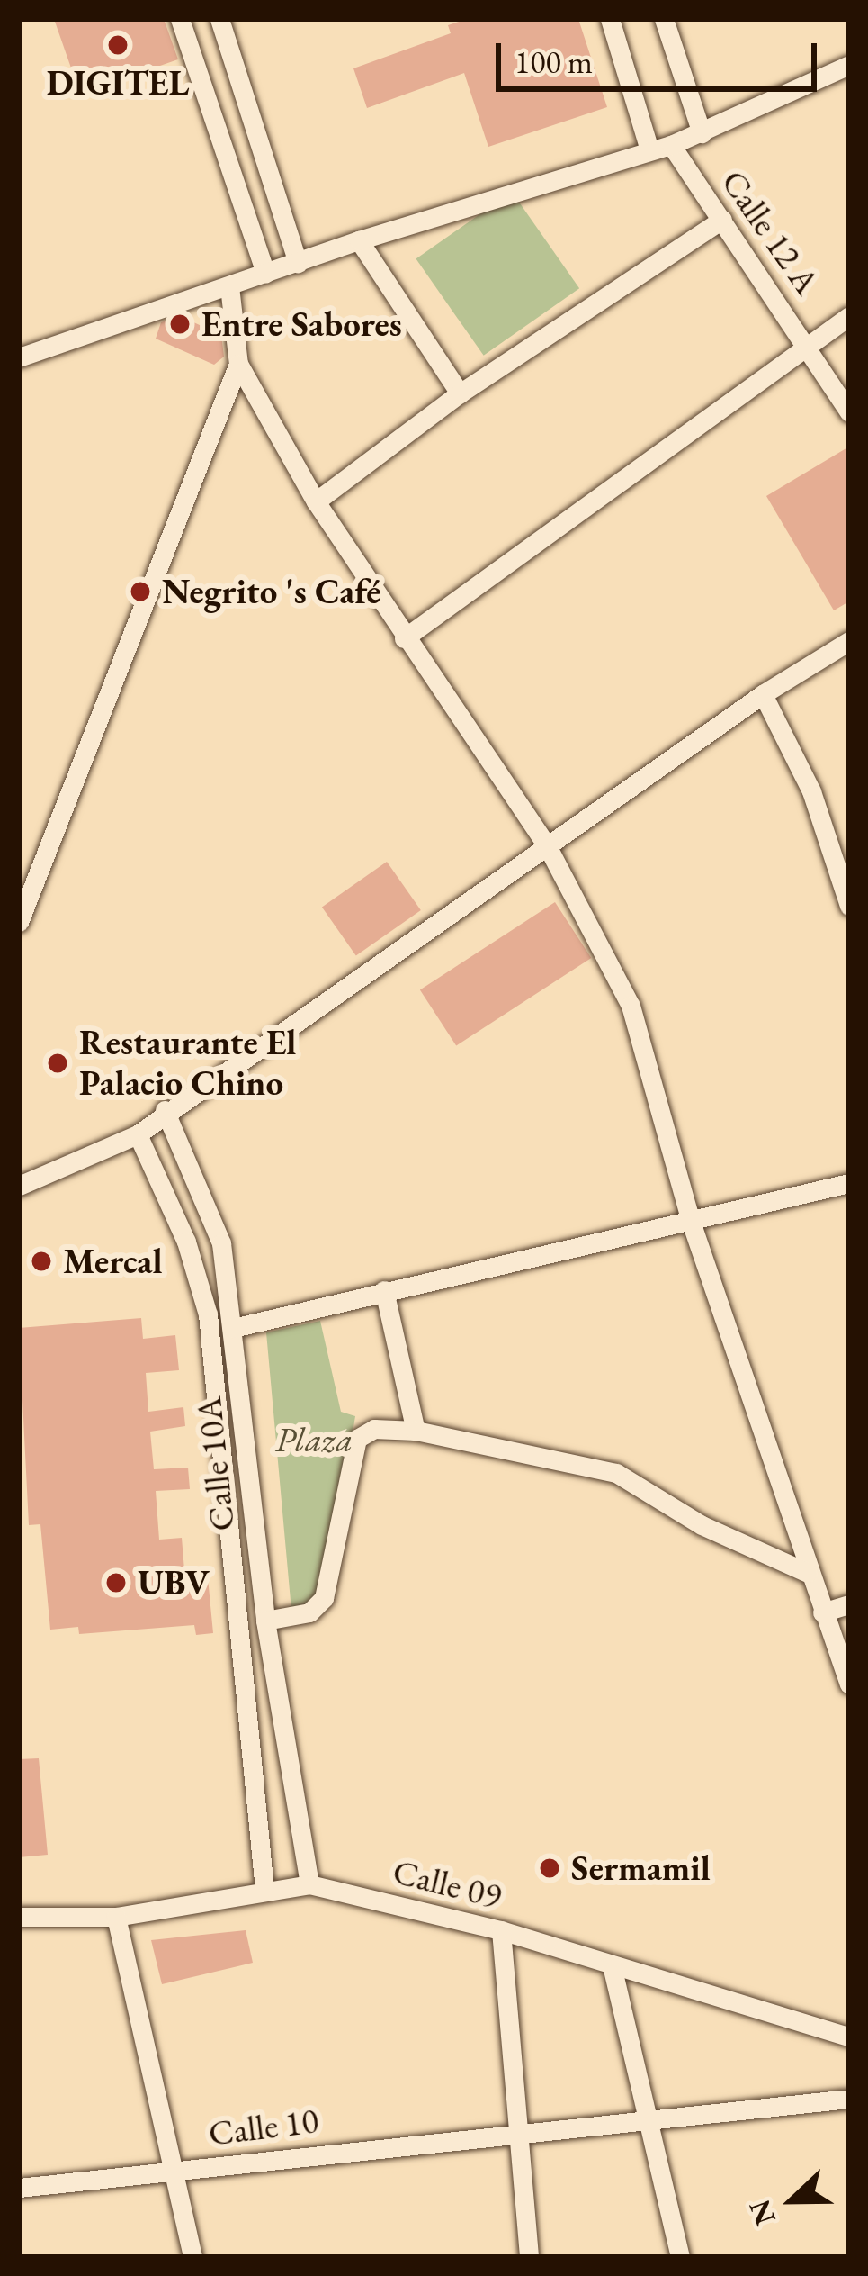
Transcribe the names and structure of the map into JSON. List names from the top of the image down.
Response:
{
  "streets": {
    "street": [
      "Calle 12 A",
      "Calle 10A",
      "Calle 09",
      "Calle 10"
    ]
  },
  "crossings": [
    ["Calle 10A", "Calle 09"]
  ],
  "parks": ["Plaza"],
  "places": [
    "DIGITEL",
    "Entre Sabores",
    "Negrito 's Café",
    "Restaurante El Palacio Chino",
    "Mercal",
    "UBV",
    "Sermamil"
  ],
  "scale_bar": "100 m",
  "north": "left"
}
